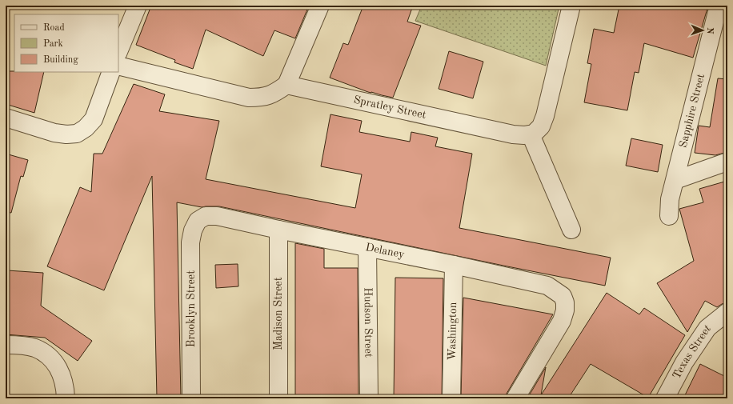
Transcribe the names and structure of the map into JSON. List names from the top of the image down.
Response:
{
  "streets": {
    "street": [
      "Spratley Street",
      "Sapphire Street",
      "Delaney",
      "Brooklyn Street",
      "Madison Street",
      "Hudson Street",
      "Washington",
      "Texas Street"
    ]
  },
  "crossings": [
    ["Delaney", "Brooklyn Street"],
    ["Delaney", "Madison Street"],
    ["Delaney", "Hudson Street"],
    ["Delaney", "Washington"]
  ],
  "legend": ["Road", "Park", "Building"],
  "north": "right"
}
